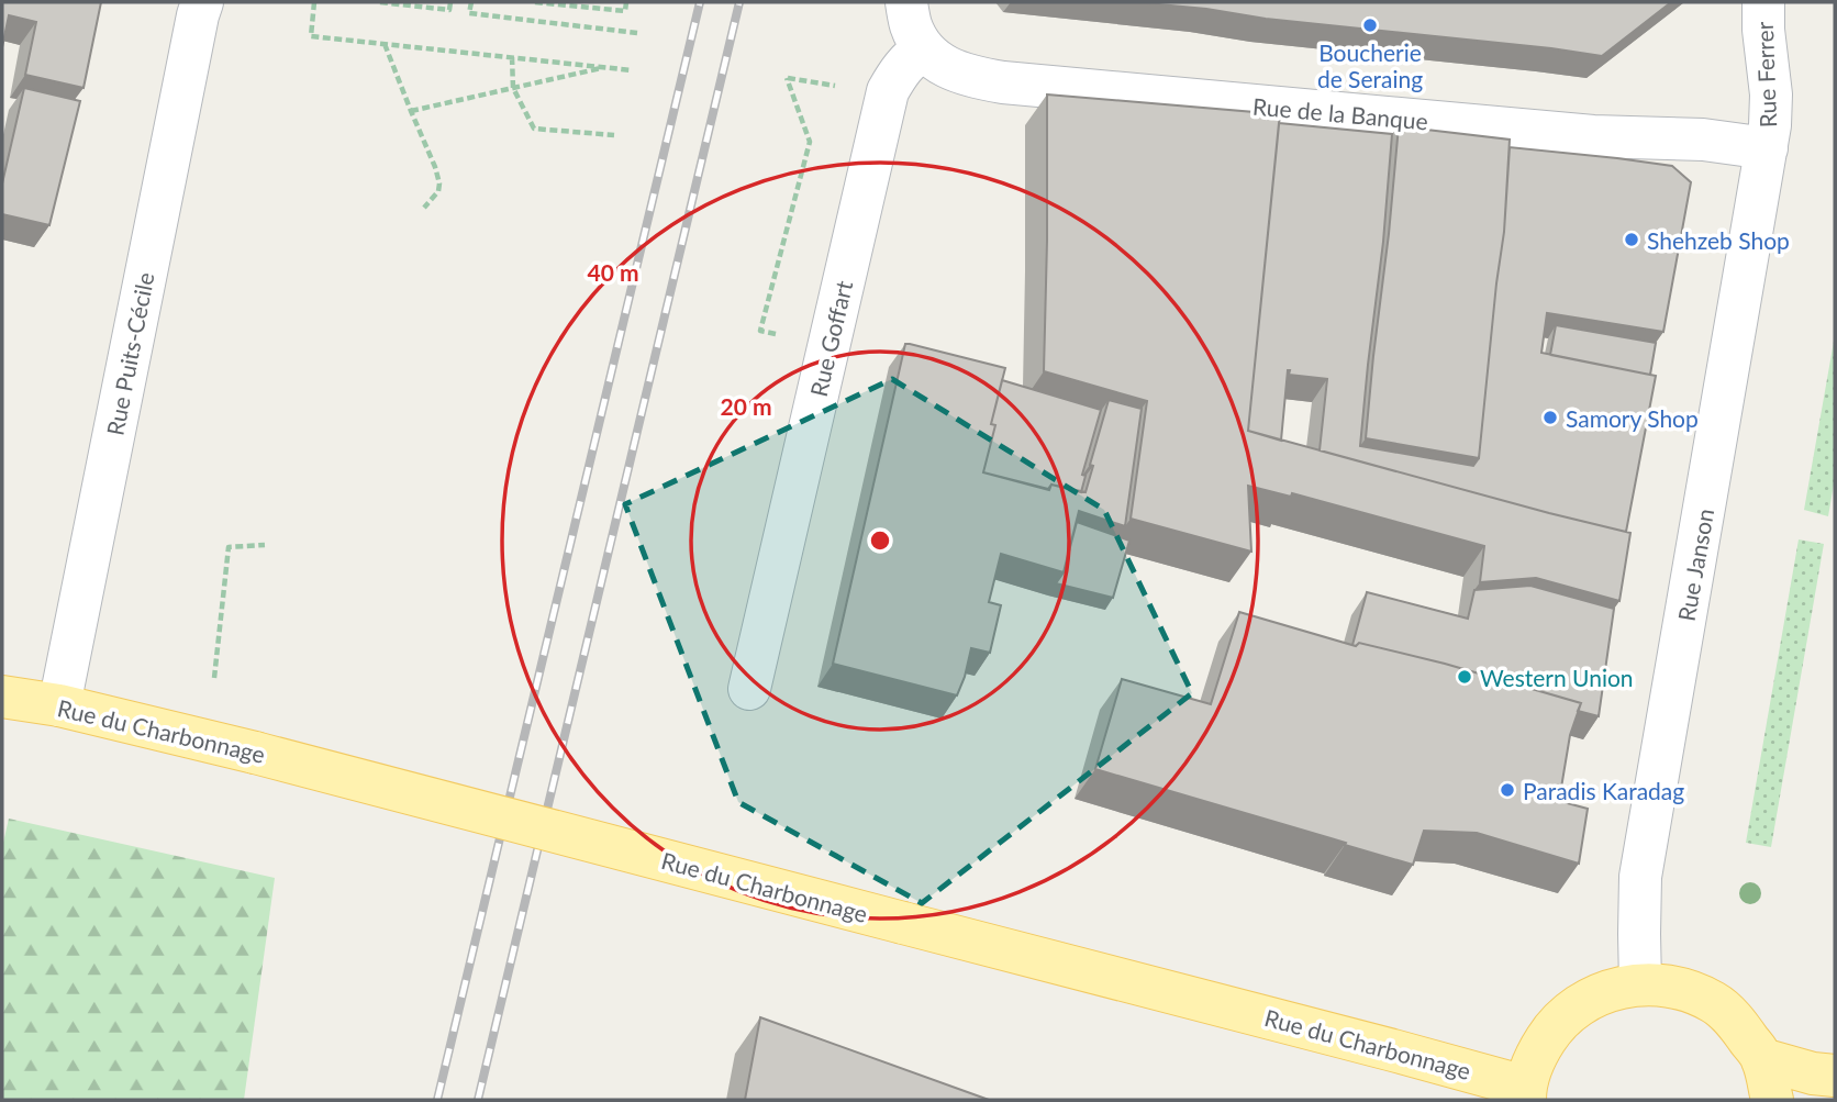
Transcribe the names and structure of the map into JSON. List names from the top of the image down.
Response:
{
  "streets": {
    "main road": ["Rue du Charbonnage"],
    "street": [
      "Rue Ferrer",
      "Rue de la Banque",
      "Rue Goffart",
      "Rue Puits-Cécile",
      "Rue Janson"
    ]
  },
  "crossings": [
    ["Rue Ferrer", "Rue de la Banque"],
    ["Rue Ferrer", "Rue Janson"],
    ["Rue de la Banque", "Rue Goffart"],
    ["Rue de la Banque", "Rue Janson"],
    ["Rue Puits-Cécile", "Rue du Charbonnage"]
  ],
  "places": [
    "Boucherie de Seraing",
    "Shehzeb Shop",
    "Samory Shop",
    "Western Union",
    "Paradis Karadag"
  ],
  "rings": ["40 m", "20 m"]
}
